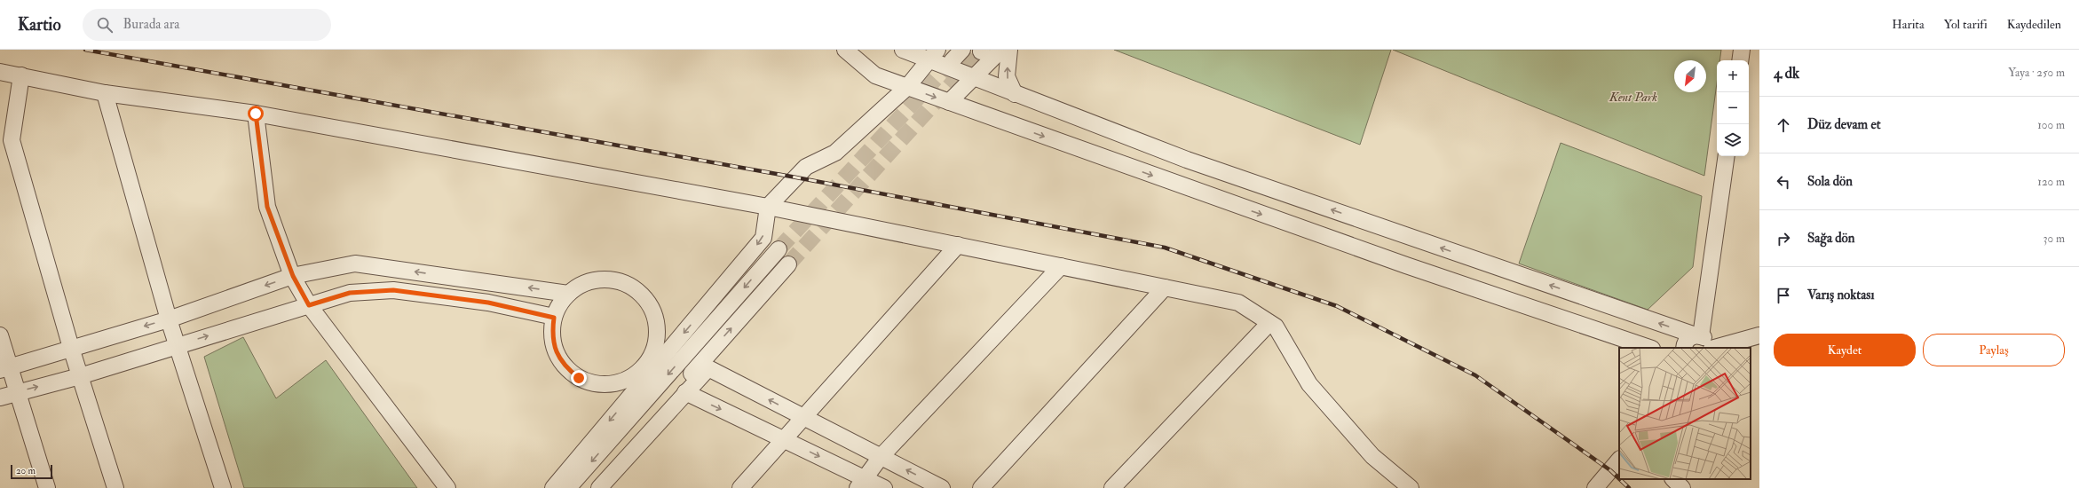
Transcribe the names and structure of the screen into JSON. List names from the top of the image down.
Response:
{
  "parks": ["Kent Park"],
  "scale_bar": "20 m",
  "north": "bottom left",
  "page": {
    "header": "Kartio",
    "search": "Burada ara",
    "nav": ["Harita", "Yol tarifi", "Kaydedilen"],
    "heading": ["4 dk", "Yaya · 250 m"],
    "map_buttons": ["+", "−"],
    "list": [
      ["Düz devam et", "100 m"],
      ["Sola dön", "120 m"],
      ["Sağa dön", "30 m"],
      "Varış noktası"
    ],
    "buttons": ["Kaydet", "Paylaş"],
    "scale": "20 m"
  }
}
